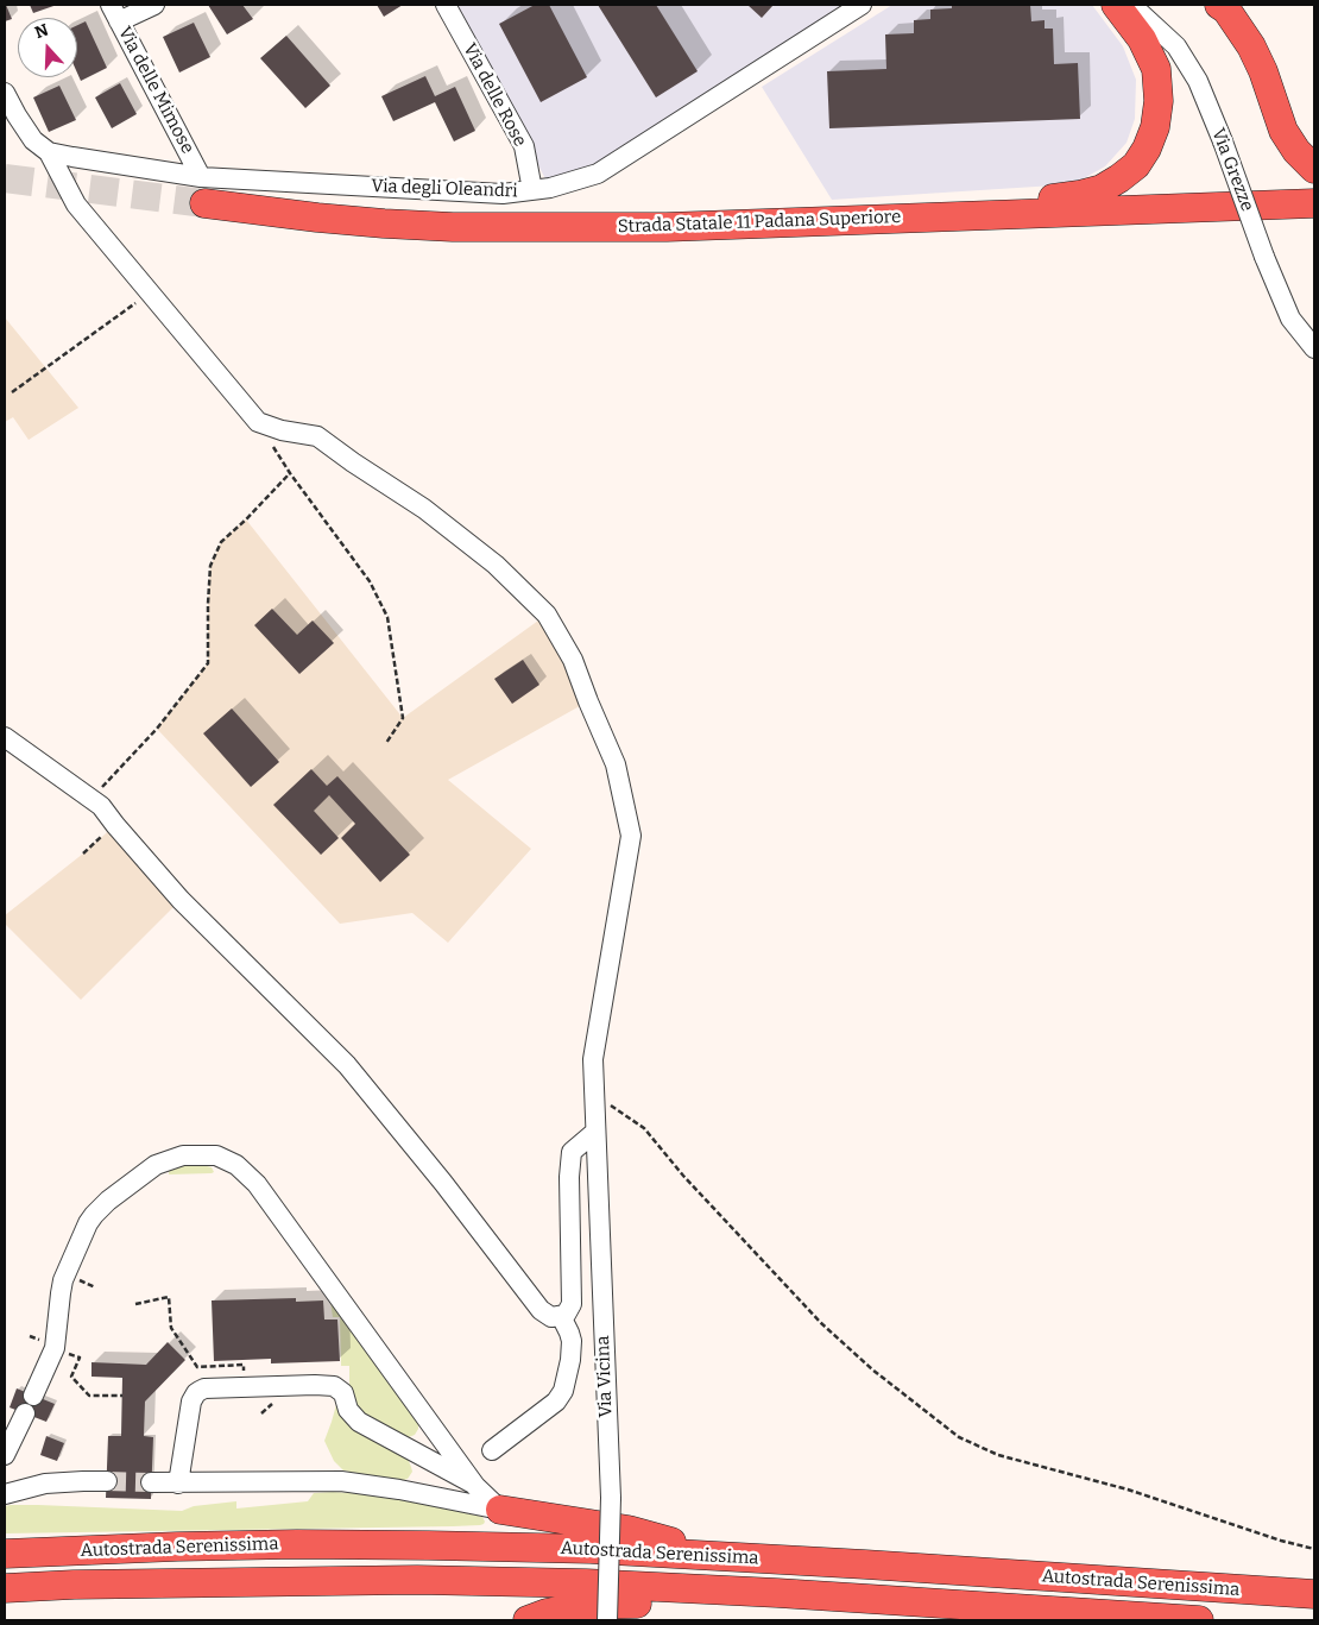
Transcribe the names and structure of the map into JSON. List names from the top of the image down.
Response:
{
  "streets": {
    "highway": ["Strada Statale 11 Padana Superiore", "Autostrada Serenissima"],
    "street": [
      "Via delle Mimose",
      "Via delle Rose",
      "Via Grezze",
      "Via degli Oleandri",
      "Via Vicina"
    ]
  },
  "crossings": [
    ["Via delle Mimose", "Via degli Oleandri"],
    ["Via delle Mimose", "Strada Statale 11 Padana Superiore"],
    ["Via delle Rose", "Via degli Oleandri"],
    ["Via degli Oleandri", "Strada Statale 11 Padana Superiore"]
  ],
  "north": "top"
}
